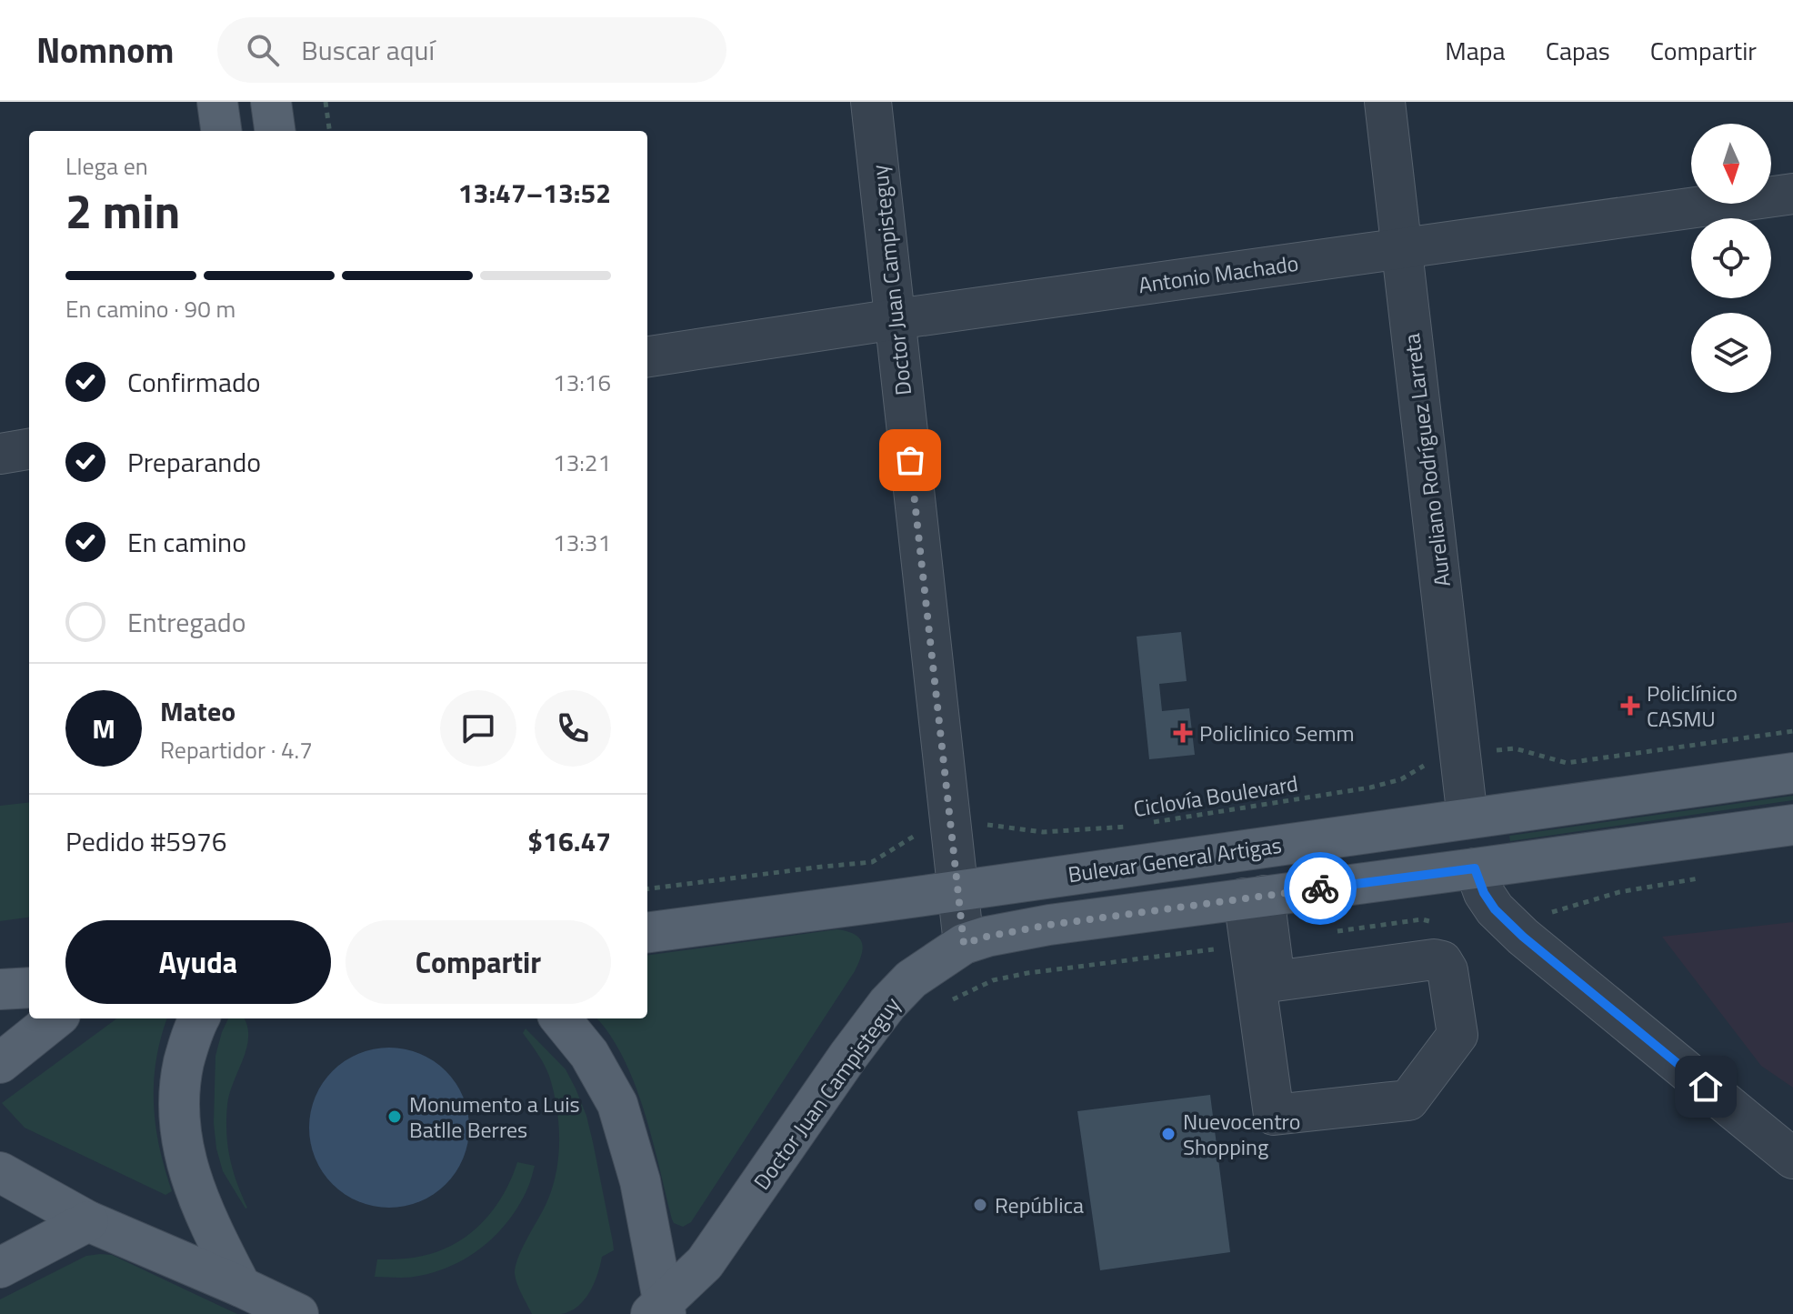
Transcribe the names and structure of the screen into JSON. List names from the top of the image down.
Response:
{
  "streets": {
    "main road": ["Doctor Juan Campisteguy", "Bulevar General Artigas"],
    "street": ["Antonio Machado", "Aureliano Rodríguez Larreta"],
    "path": ["Ciclovía Boulevard"]
  },
  "crossings": [
    ["Antonio Machado", "Doctor Juan Campisteguy"],
    ["Antonio Machado", "Aureliano Rodríguez Larreta"],
    ["Doctor Juan Campisteguy", "Ciclovía Boulevard"],
    ["Doctor Juan Campisteguy", "Bulevar General Artigas"],
    ["Aureliano Rodríguez Larreta", "Ciclovía Boulevard"],
    ["Aureliano Rodríguez Larreta", "Bulevar General Artigas"]
  ],
  "places": {
    "health": ["Policlínico CASMU", "Policlinico Semm"],
    "other": ["Monumento a Luis Batlle Berres", "Nuevocentro Shopping", "República"]
  },
  "north": "bottom",
  "page": {
    "header": "Nomnom",
    "search": "Buscar aquí",
    "nav": ["Mapa", "Capas", "Compartir"],
    "heading": ["2 min", "Llega en", "13:47–13:52"],
    "panel": [
      "Mateo",
      "Repartidor · 4.7",
      "Pedido #5976",
      "$16.47"
    ],
    "bar": "En camino · 90 m",
    "list": [
      ["Confirmado", "13:16"],
      ["Preparando", "13:21"],
      ["En camino", "13:31"],
      "Entregado"
    ],
    "round": "M",
    "buttons": ["Ayuda", "Compartir"]
  }
}
